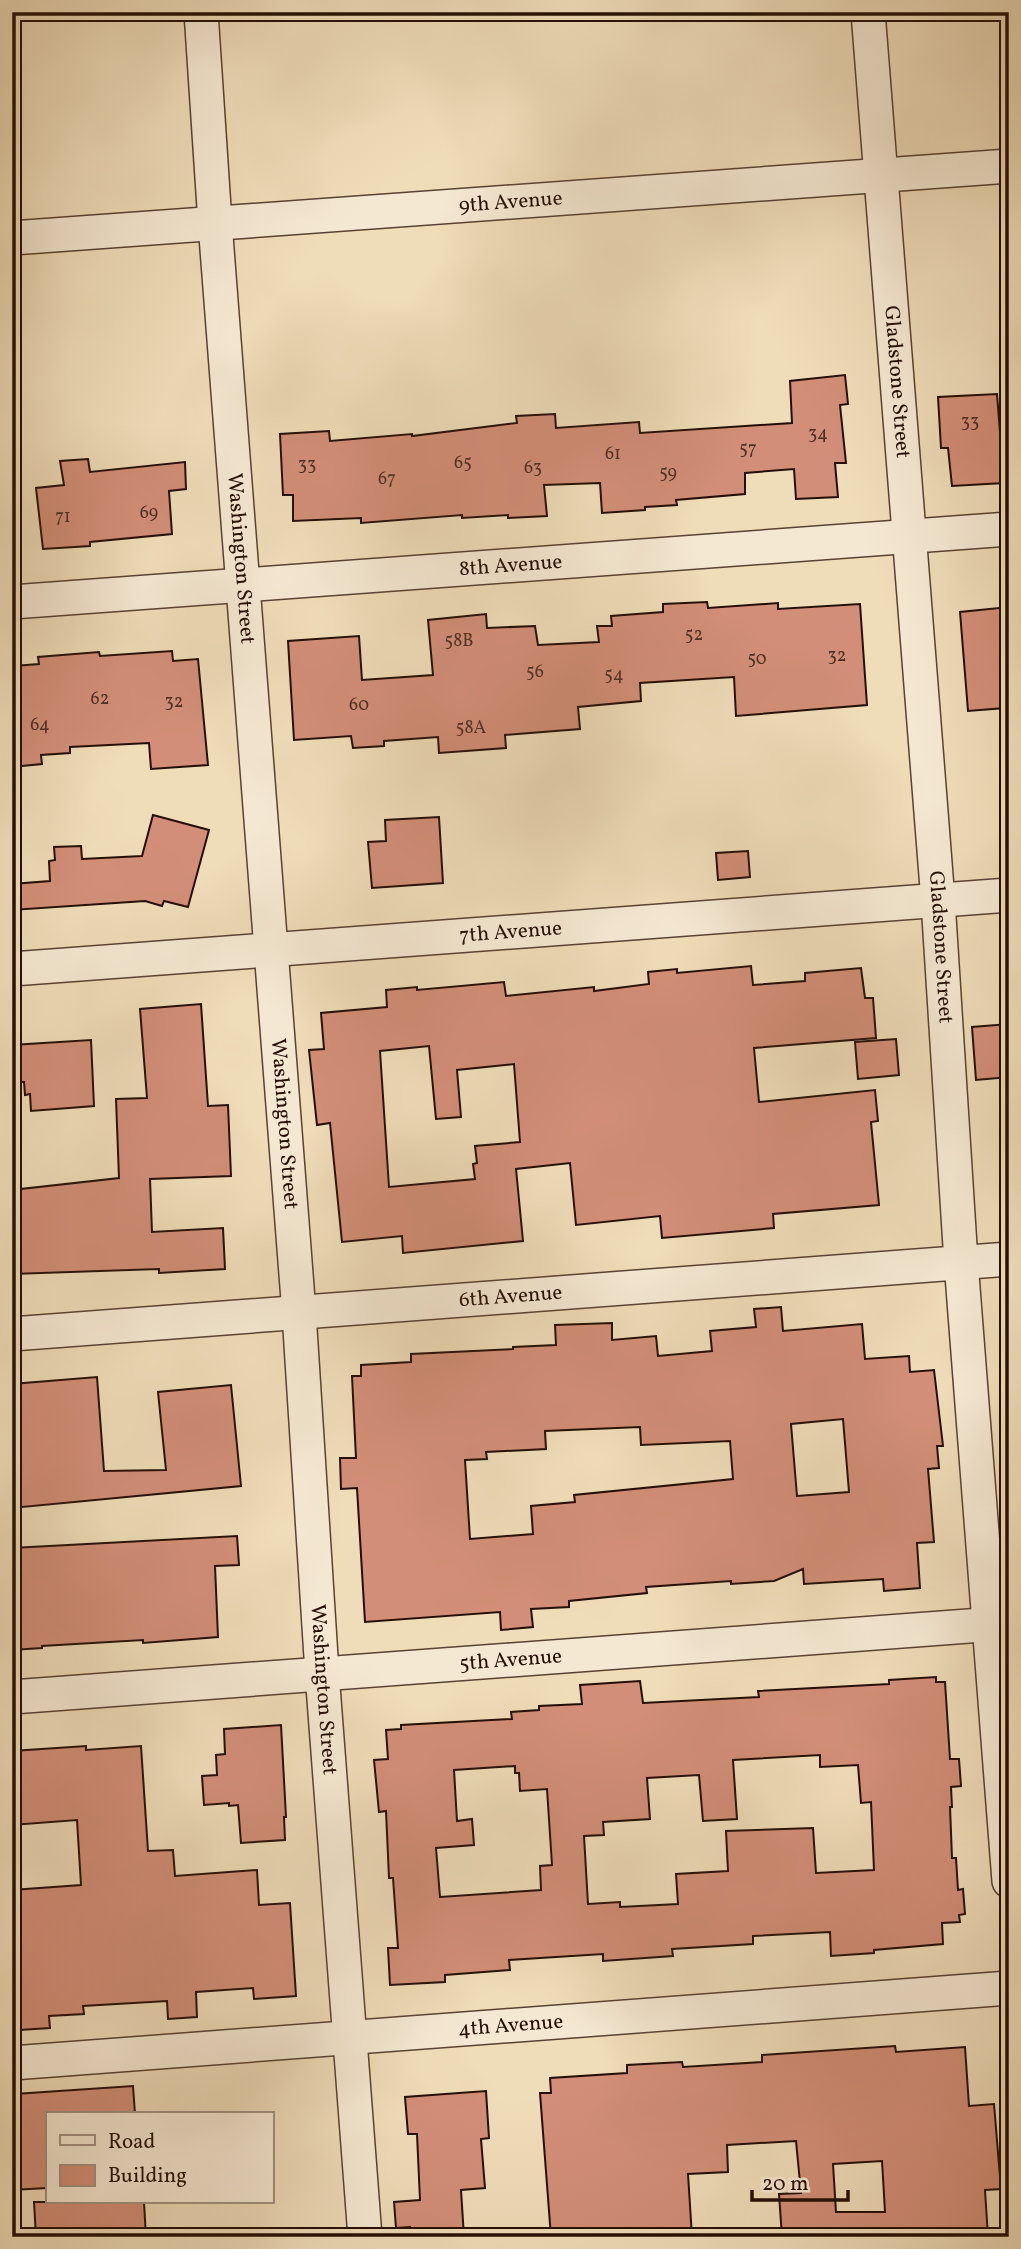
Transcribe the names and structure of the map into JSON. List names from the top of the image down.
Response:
{
  "streets": {
    "street": [
      "9th Avenue",
      "Gladstone Street",
      "Washington Street",
      "8th Avenue",
      "7th Avenue",
      "6th Avenue",
      "5th Avenue",
      "4th Avenue"
    ]
  },
  "crossings": [
    ["9th Avenue", "Gladstone Street"],
    ["9th Avenue", "Washington Street"],
    ["Gladstone Street", "8th Avenue"],
    ["Gladstone Street", "7th Avenue"],
    ["Gladstone Street", "6th Avenue"],
    ["Gladstone Street", "5th Avenue"],
    ["Washington Street", "8th Avenue"],
    ["Washington Street", "7th Avenue"],
    ["Washington Street", "6th Avenue"],
    ["Washington Street", "5th Avenue"],
    ["Washington Street", "4th Avenue"]
  ],
  "house_numbers": [
    "33",
    "34",
    "57",
    "61",
    "65",
    "33",
    "63",
    "59",
    "67",
    "69",
    "71",
    "52",
    "58B",
    "32",
    "50",
    "56",
    "54",
    "62",
    "32",
    "60",
    "64",
    "58A"
  ],
  "legend": ["Road", "Building"],
  "scale_bar": "20 m"
}
